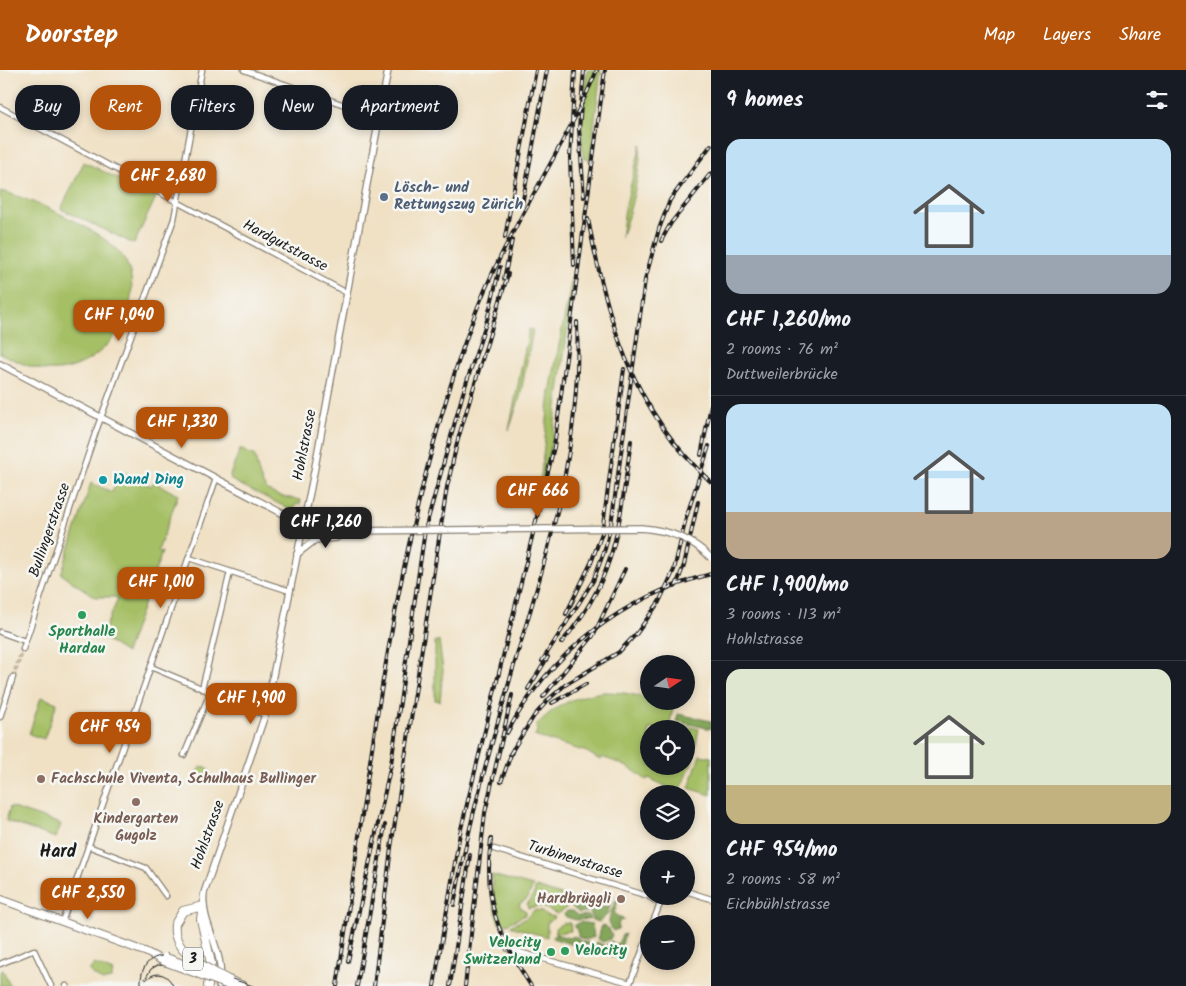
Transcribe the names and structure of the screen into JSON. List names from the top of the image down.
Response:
{
  "streets": {
    "main road": ["Hohlstrasse", "3"],
    "street": ["Hardgutstrasse", "Bullingerstrasse", "Turbinenstrasse"]
  },
  "crossings": [
    ["Hardgutstrasse", "Hohlstrasse"],
    ["Hardgutstrasse", "Bullingerstrasse"],
    ["Hohlstrasse", "3"]
  ],
  "districts": ["Hard"],
  "places": [
    "Lösch- und Rettungszug Zürich",
    "Wand Ding",
    "Sporthalle Hardau",
    "Fachschule Viventa, Schulhaus Bullinger",
    "Kindergarten Gugolz",
    "Hardbrüggli",
    "Velocity",
    "Velocity Switzerland"
  ],
  "north": "right",
  "page": {
    "header": "Doorstep",
    "nav": ["Map", "Layers", "Share"],
    "heading": "9 homes",
    "chip": [
      "Buy",
      "Rent",
      "Filters",
      "New",
      "Apartment"
    ],
    "list": [
      {
        "name": "CHF 1,260/mo",
        "note": "2 rooms · 76 m² · Duttweilerbrücke"
      },
      {
        "name": "CHF 1,900/mo",
        "note": "3 rooms · 113 m² · Hohlstrasse"
      },
      {
        "name": "CHF 954/mo",
        "note": "2 rooms · 58 m² · Eichbühlstrasse"
      }
    ],
    "price": [
      "CHF 2,680",
      "CHF 1,040",
      "CHF 1,330",
      "CHF 666",
      "CHF 1,260",
      "CHF 1,010",
      "CHF 1,900",
      "CHF 954",
      "CHF 2,550"
    ],
    "map_buttons": ["+", "−"]
  }
}
